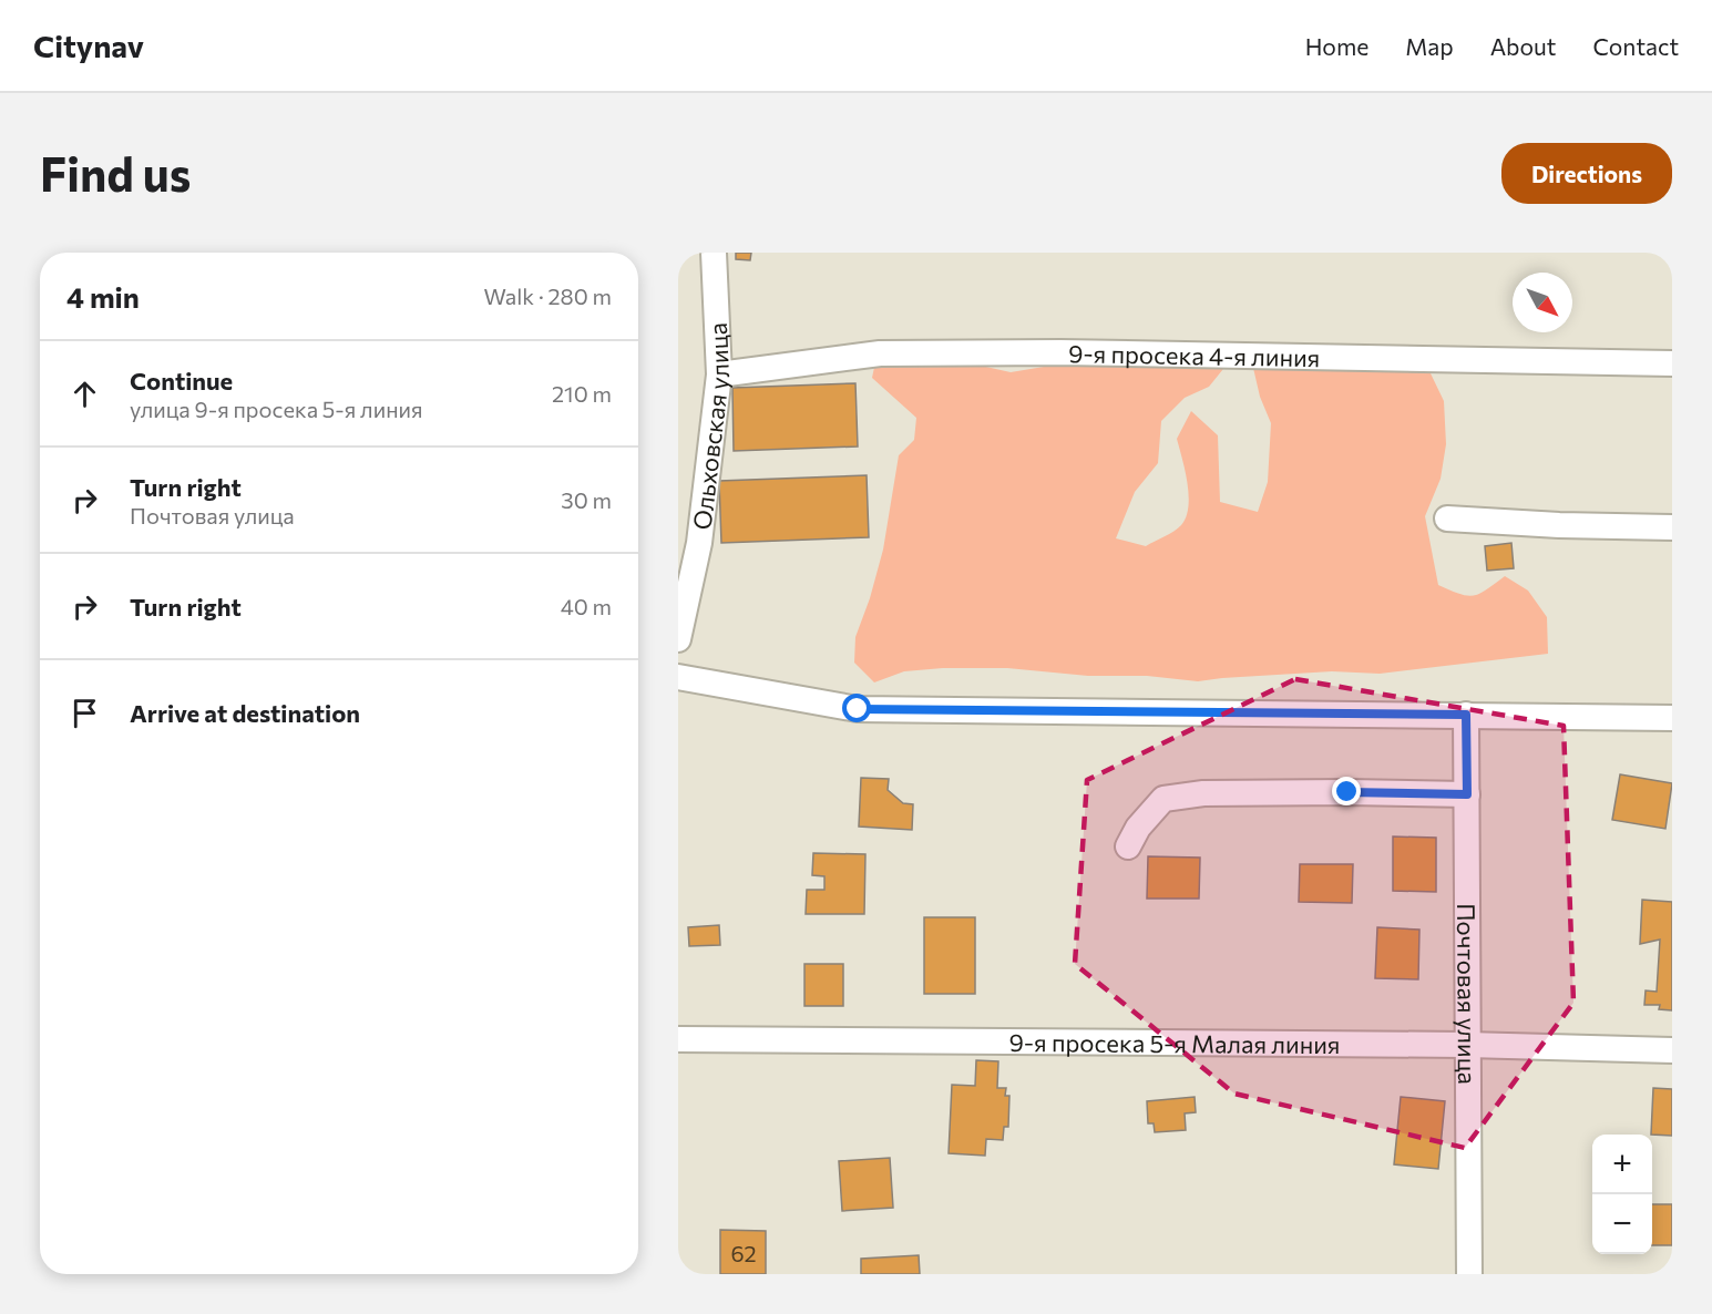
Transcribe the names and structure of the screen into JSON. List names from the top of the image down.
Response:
{
  "streets": {
    "street": [
      "9-я просека 4-я линия",
      "Ольховская улица",
      "Почтовая улица",
      "9-я просека 5-я Малая линия"
    ]
  },
  "crossings": [
    ["9-я просека 4-я линия", "Ольховская улица"],
    ["Почтовая улица", "9-я просека 5-я Малая линия"]
  ],
  "house_numbers": ["62"],
  "north": "bottom right",
  "page": {
    "header": "Citynav",
    "nav": [
      "Home",
      "Map",
      "About",
      "Contact"
    ],
    "buttons": "Directions",
    "title": "Find us",
    "heading": ["4 min", "Walk · 280 m"],
    "list": [
      ["Continue", "улица 9-я просека 5-я линия", "210 m"],
      ["Turn right", "Почтовая улица", "30 m"],
      ["Turn right", "40 m"],
      "Arrive at destination"
    ],
    "map_buttons": ["+", "−"]
  }
}
